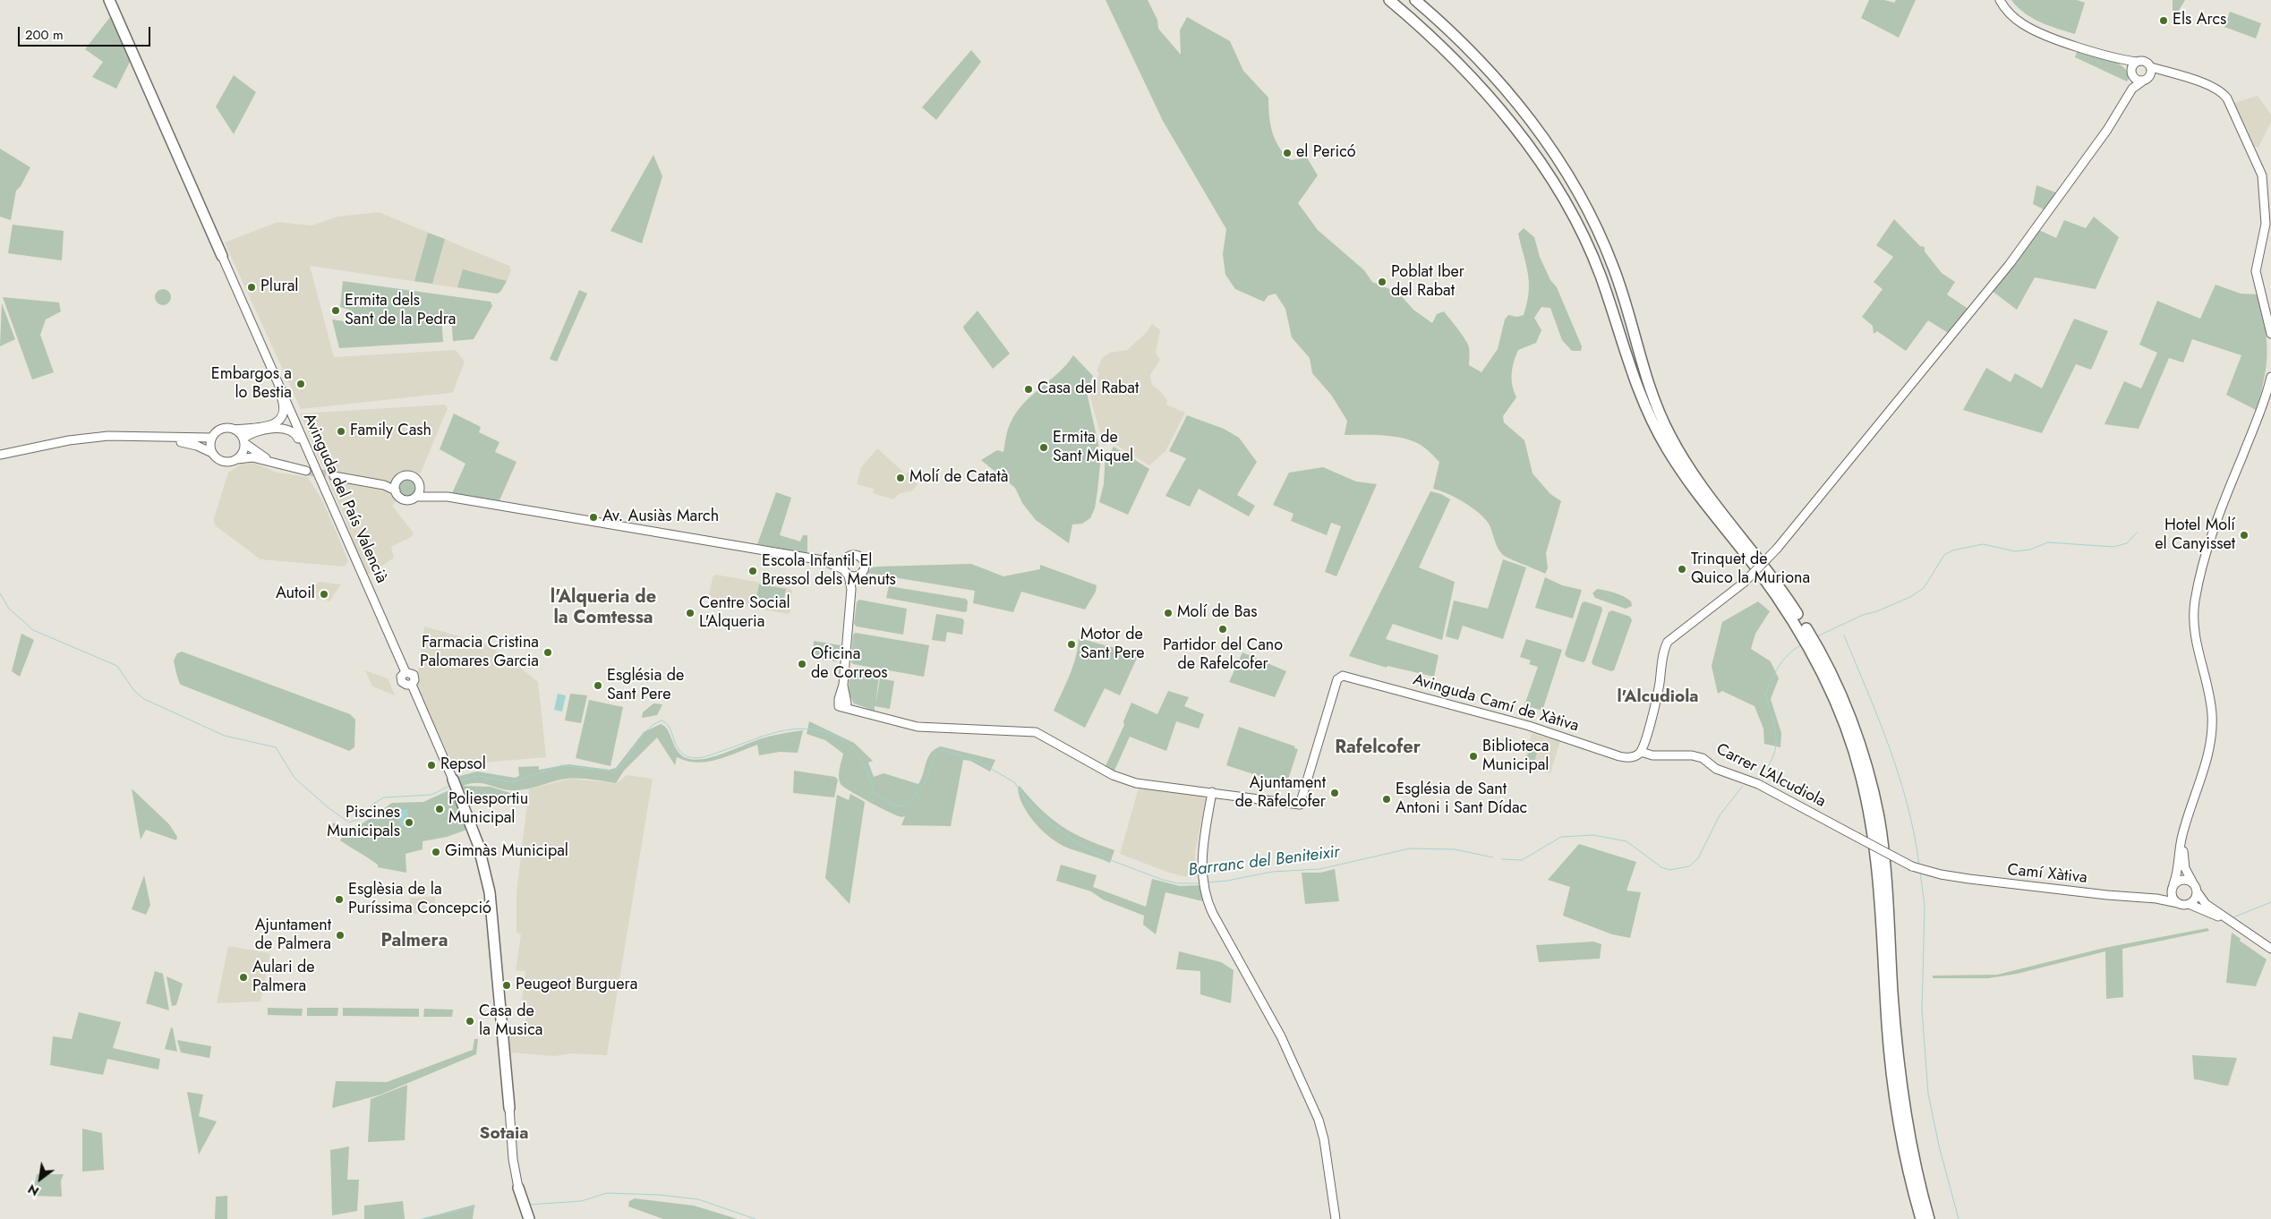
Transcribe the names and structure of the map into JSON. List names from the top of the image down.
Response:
{
  "streets": {
    "street": [
      "Avinguda del País Valencià",
      "Avinguda Camí de Xàtiva",
      "Carrer L'Alcudiola",
      "Camí Xàtiva"
    ]
  },
  "crossings": [
    ["Avinguda Camí de Xàtiva", "Carrer L'Alcudiola"],
    ["Carrer L'Alcudiola", "Camí Xàtiva"]
  ],
  "districts": [
    "l'Alqueria de la Comtessa",
    "l'Alcudiola",
    "Rafelcofer",
    "Palmera",
    "Sotaia"
  ],
  "water": ["Barranc del Beniteixir"],
  "places": [
    "Els Arcs",
    "el Pericó",
    "Poblat Iber del Rabat",
    "Plural",
    "Ermita dels Sant de la Pedra",
    "Embargos a lo Bestia",
    "Casa del Rabat",
    "Family Cash",
    "Ermita de Sant Miquel",
    "Molí de Catatà",
    "Av. Ausiàs March",
    "Hotel Molí el Canyisset",
    "Trinquet de Quico la Muriona",
    "Escola Infantil El Bressol dels Menuts",
    "Autoil",
    "Centre Social L'Alqueria",
    "Molí de Bas",
    "Partidor del Cano de Rafelcofer",
    "Motor de Sant Pere",
    "Farmacia Cristina Palomares Garcia",
    "Oficina de Correos",
    "Església de Sant Pere",
    "Biblioteca Municipal",
    "Repsol",
    "Ajuntament de Rafelcofer",
    "Església de Sant Antoni i Sant Dídac",
    "Poliesportiu Municipal",
    "Piscines Municipals",
    "Gimnàs Municipal",
    "Esglèsia de la Puríssima Concepció",
    "Ajuntament de Palmera",
    "Aulari de Palmera",
    "Peugeot Burguera",
    "Casa de la Musica"
  ],
  "scale_bar": "200 m",
  "north": "bottom left"
}
